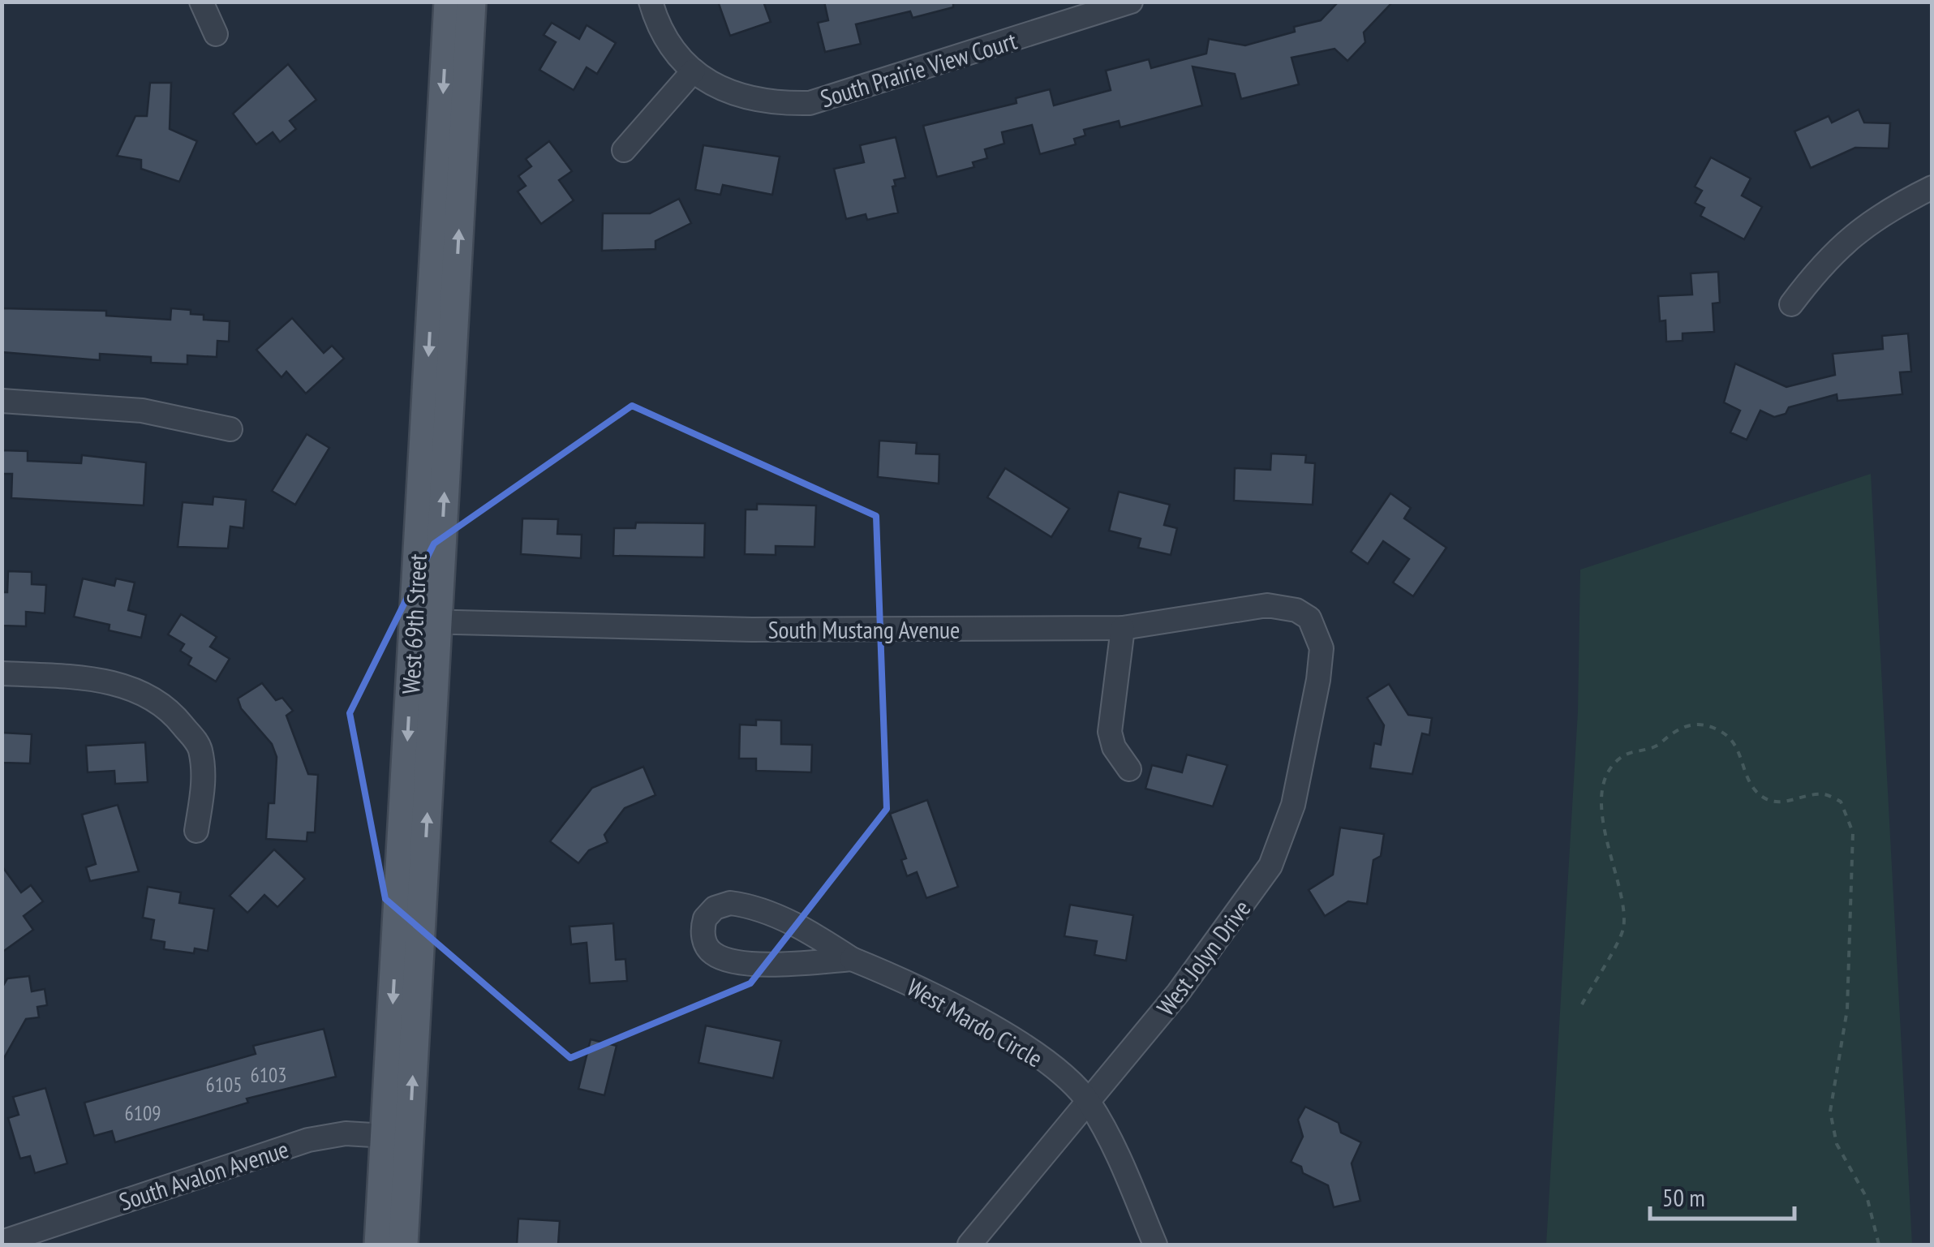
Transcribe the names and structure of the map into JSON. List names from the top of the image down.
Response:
{
  "streets": {
    "main road": ["West 69th Street"],
    "street": [
      "South Prairie View Court",
      "South Mustang Avenue",
      "West Jolyn Drive",
      "West Mardo Circle",
      "South Avalon Avenue"
    ]
  },
  "crossings": [
    ["West 69th Street", "South Mustang Avenue"],
    ["West 69th Street", "South Avalon Avenue"],
    ["South Mustang Avenue", "West Jolyn Drive"],
    ["West Jolyn Drive", "West Mardo Circle"]
  ],
  "house_numbers": ["6103", "6105", "6109"],
  "scale_bar": "50 m"
}
